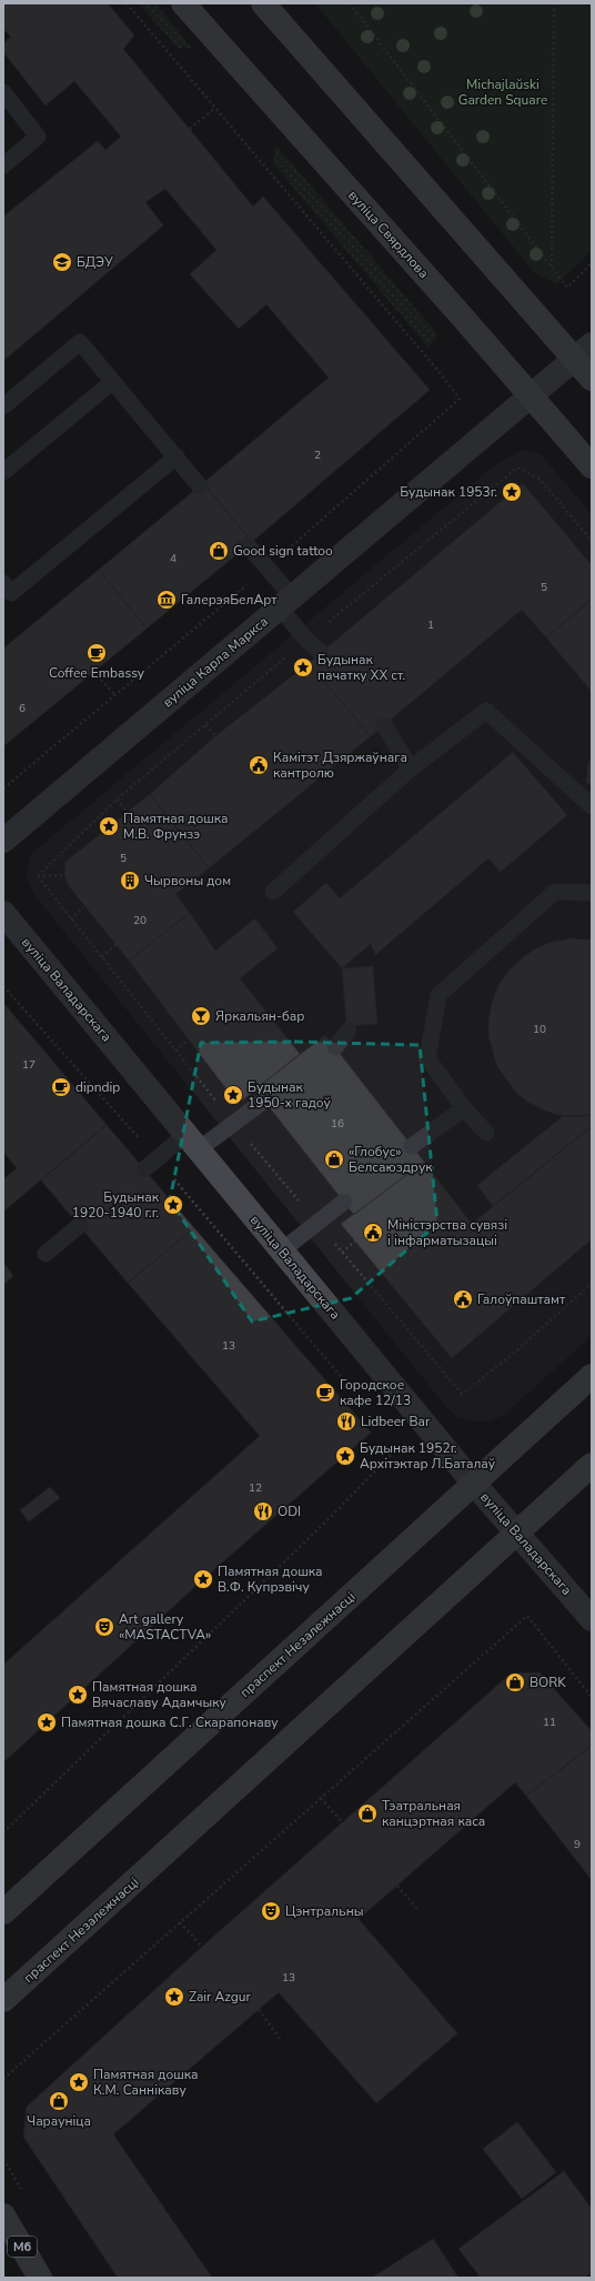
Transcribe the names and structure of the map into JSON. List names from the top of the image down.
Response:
{
  "streets": {
    "main road": [
      "вуліца Свярдлова",
      "вуліца Карла Маркса",
      "вуліца Валадарскага",
      "праспект Незалежнасці",
      "М6"
    ]
  },
  "crossings": [
    ["вуліца Свярдлова", "вуліца Карла Маркса"],
    ["вуліца Валадарскага", "праспект Незалежнасці"]
  ],
  "parks": ["Michajlaŭski Garden Square"],
  "places": {
    "school or university": ["БДЭУ"],
    "place": [
      "Будынак 1953г.",
      "Будынак пачатку XX ст.",
      "Памятная дошка М.В. Фрунзэ",
      "Будынак 1950-х гадоў",
      "Будынак 1920-1940 г.г.",
      "Будынак 1952г. Архітэктар Л.Баталаў",
      "Памятная дошка В.Ф. Купрэвічу",
      "Памятная дошка Вячаславу Адамчыку",
      "Памятная дошка С.Г. Скарапонаву",
      "Zair Azgur",
      "Памятная дошка К.М. Саннікаву"
    ],
    "shop": [
      "Good sign tattoo",
      "«Глобус» Белсаюздрук",
      "BORK",
      "Тэатральная канцэртная каса",
      "Чараунiца"
    ],
    "museum": ["ГалерэяБелАрт"],
    "cafe": ["Coffee Embassy", "dipndip", "Городское кафе 12/13"],
    "public building": ["Камітэт Дзяржаўнага кантролю", "Міністэрства сувязі і інфарматызацыі", "Галоўпаштамт"],
    "building": ["Чырвоны дом"],
    "bar": ["Яркальян-бар"],
    "restaurant": ["Lidbeer Bar", "ODI"],
    "theatre": ["Art gallery «MASTACTVA»", "Цэнтральны"]
  },
  "house_numbers": [
    "2",
    "4",
    "5",
    "1",
    "6",
    "5",
    "20",
    "10",
    "17",
    "16",
    "13",
    "12",
    "11",
    "9",
    "13"
  ]
}
